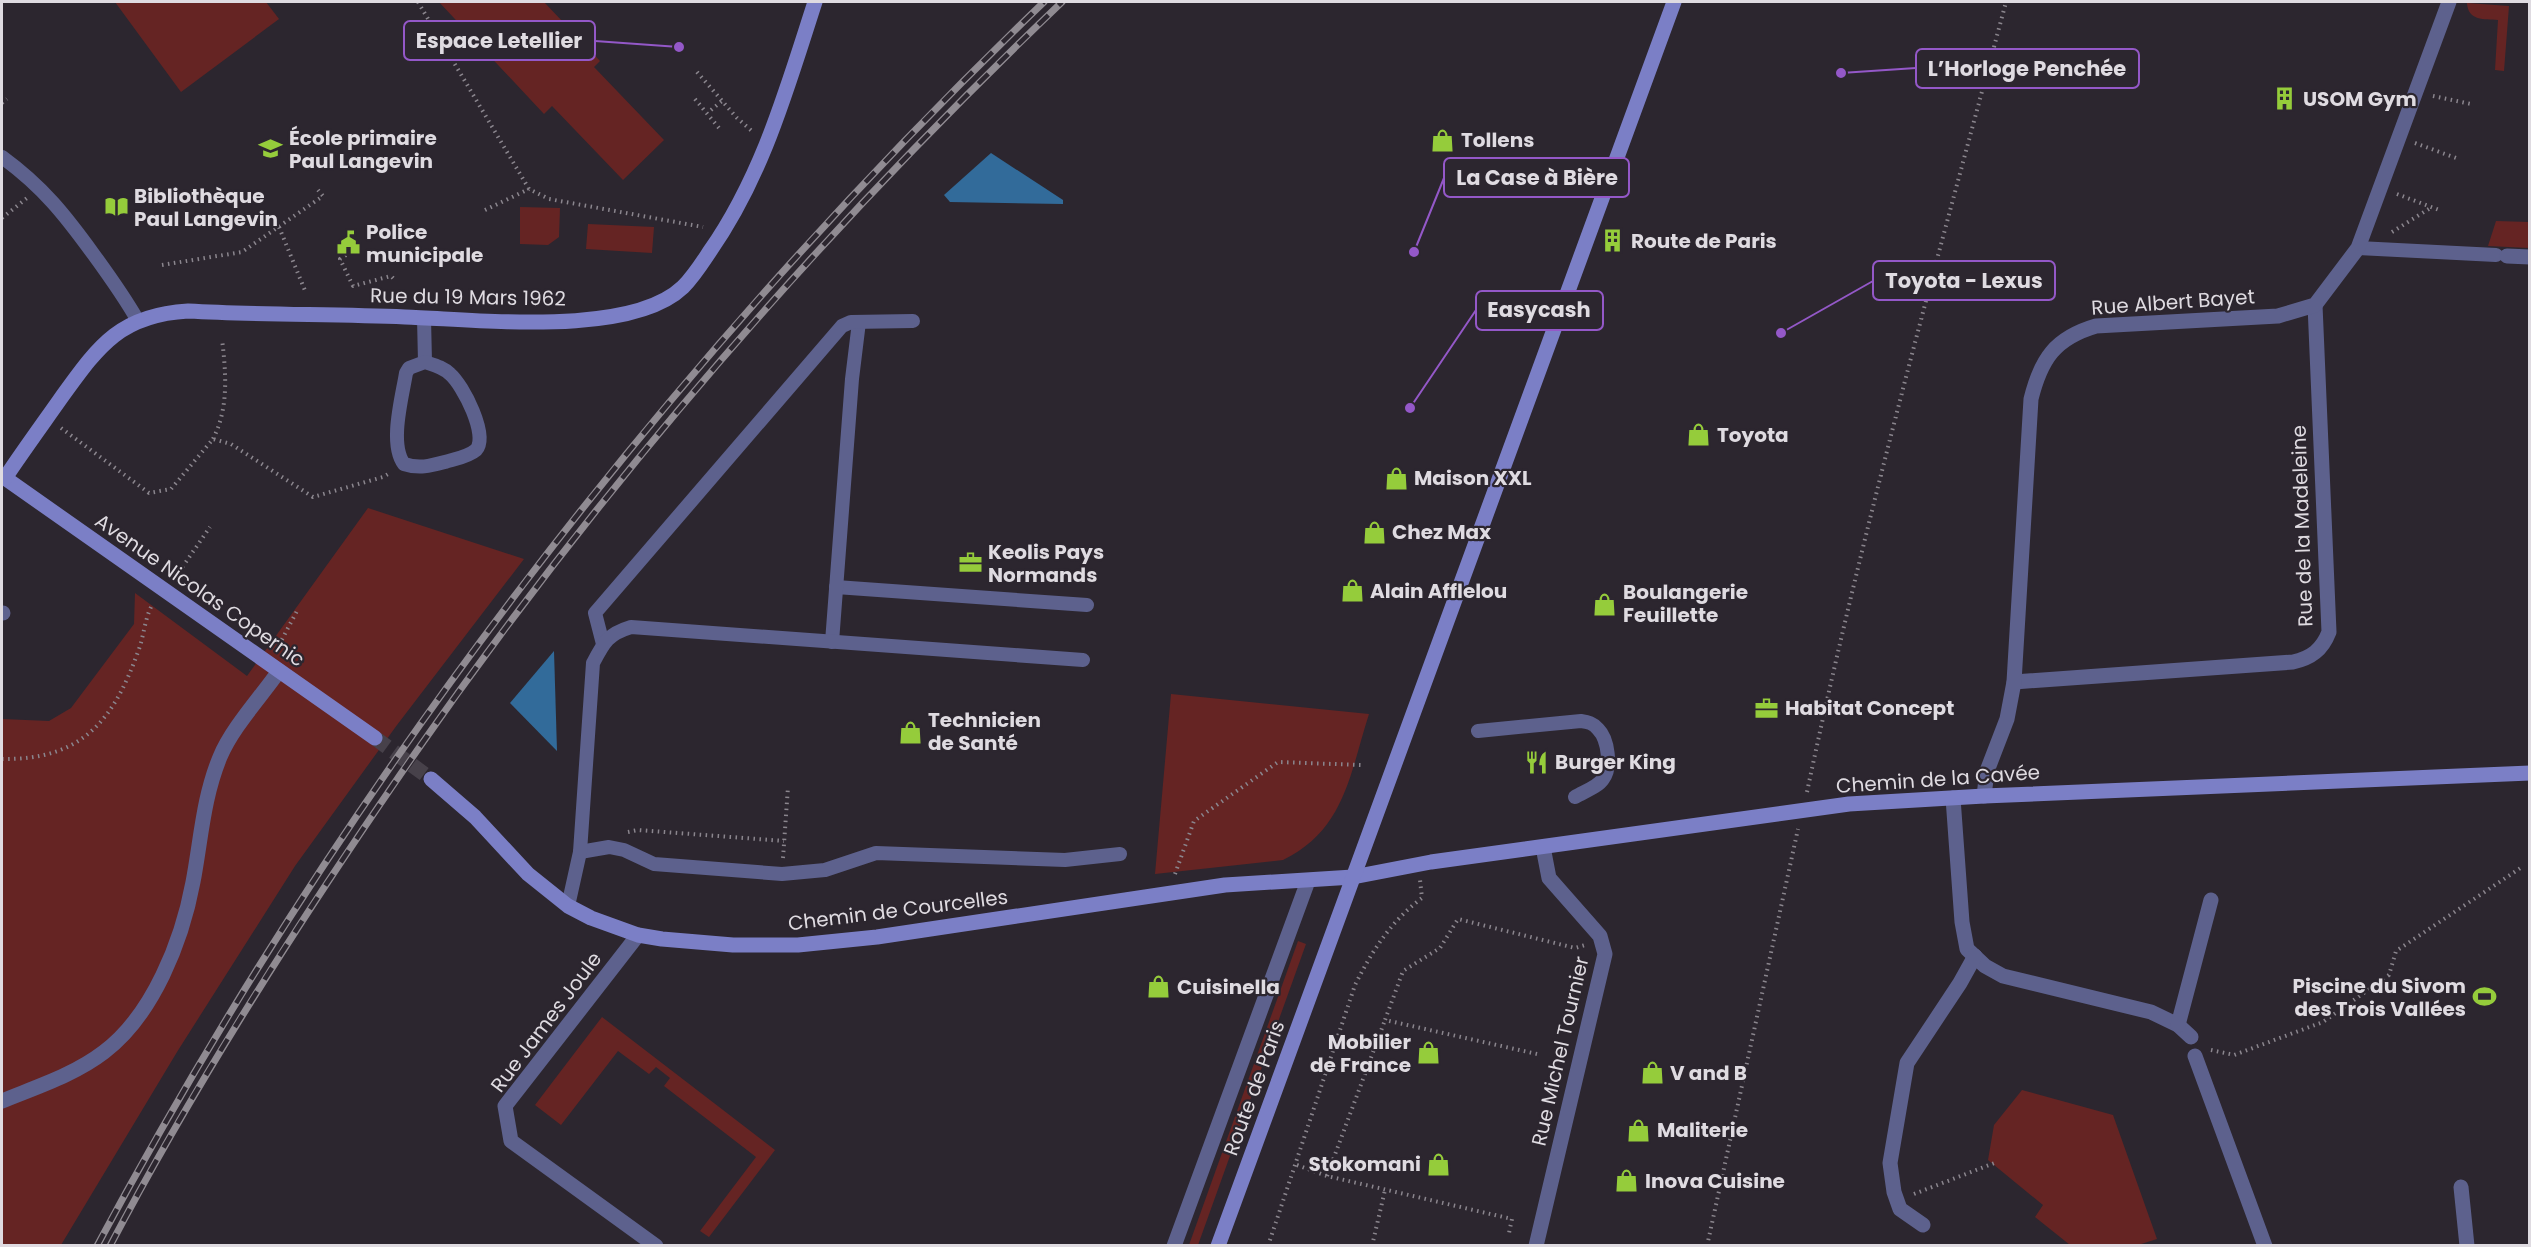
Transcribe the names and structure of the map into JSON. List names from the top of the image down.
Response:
{
  "streets": {
    "street": [
      "Rue du 19 Mars 1962",
      "Rue Albert Bayet",
      "Rue de la Madeleine",
      "Avenue Nicolas Copernic",
      "Chemin de la Cavée",
      "Chemin de Courcelles",
      "Rue James Joule",
      "Rue Michel Tournier",
      "Route de Paris"
    ]
  },
  "crossings": [
    ["Rue du 19 Mars 1962", "Avenue Nicolas Copernic"],
    ["Rue Albert Bayet", "Rue de la Madeleine"],
    ["Rue Albert Bayet", "Chemin de la Cavée"],
    ["Chemin de la Cavée", "Chemin de Courcelles"],
    ["Chemin de la Cavée", "Rue Michel Tournier"],
    ["Chemin de la Cavée", "Route de Paris"],
    ["Chemin de Courcelles", "Rue James Joule"],
    ["Chemin de Courcelles", "Route de Paris"]
  ],
  "places": {
    "other": [
      "Espace Letellier",
      "L’Horloge Penchée",
      "La Case à Bière",
      "Toyota - Lexus",
      "Easycash"
    ],
    "building": ["USOM Gym", "Route de Paris"],
    "shop": [
      "Tollens",
      "Toyota",
      "Maison XXL",
      "Chez Max",
      "Alain Afflelou",
      "Boulangerie Feuillette",
      "Technicien de Santé",
      "Cuisinella",
      "Mobilier de France",
      "V and B",
      "Maliterie",
      "Stokomani",
      "Inova Cuisine"
    ],
    "school or university": ["École primaire Paul Langevin"],
    "library": ["Bibliothèque Paul Langevin"],
    "public building": ["Police municipale"],
    "office": ["Keolis Pays Normands", "Habitat Concept"],
    "restaurant": ["Burger King"],
    "sports": ["Piscine du Sivom des Trois Vallées"]
  }
}
